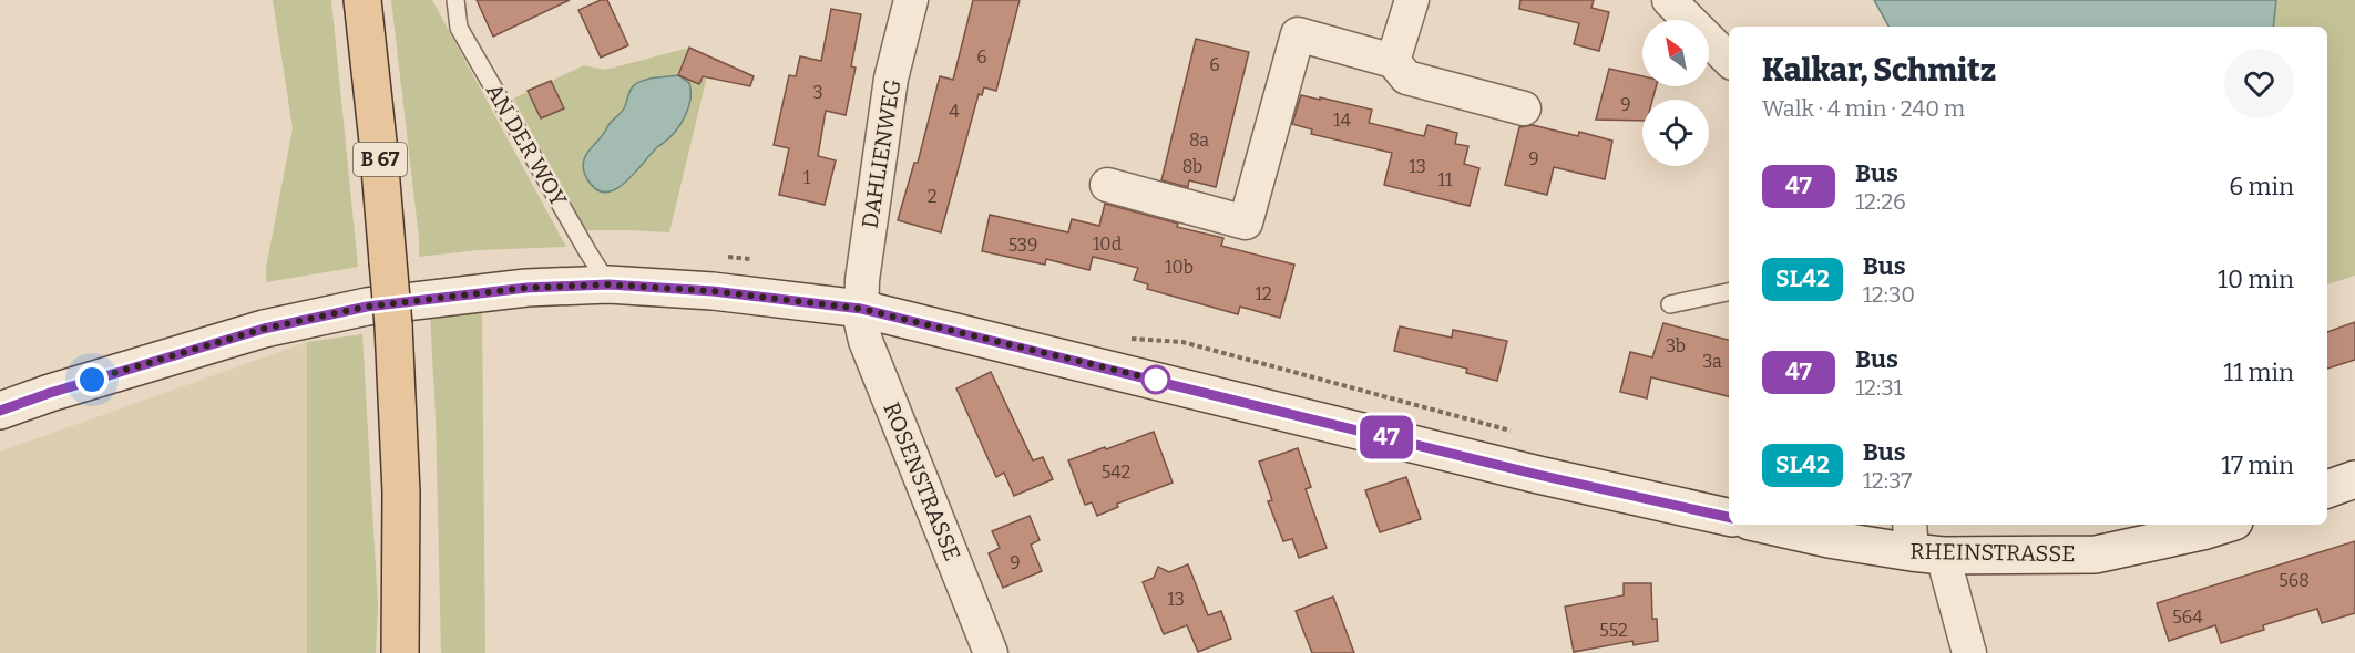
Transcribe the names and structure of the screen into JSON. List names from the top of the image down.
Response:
{
  "streets": {
    "main road": ["B 67", "RHEINSTRASSE"],
    "street": ["DAHLIENWEG", "ROSENSTRASSE"],
    "lane": ["AN DER WOY"]
  },
  "crossings": [
    ["DAHLIENWEG", "ROSENSTRASSE"]
  ],
  "lines": ["bus line 47"],
  "house_numbers": [
    "6",
    "6",
    "3",
    "9",
    "4",
    "14",
    "8a",
    "9",
    "8b",
    "13",
    "1",
    "11",
    "2",
    "10d",
    "539",
    "10b",
    "12",
    "3b",
    "3a",
    "542",
    "9",
    "568",
    "13",
    "564",
    "552"
  ],
  "north": "top left",
  "page": {
    "on_map": "47",
    "heading": ["Kalkar, Schmitz", "Walk · 4 min · 240 m"],
    "list": [
      {
        "mark": "47",
        "name": "Bus",
        "note": "12:26",
        "value": "6 min"
      },
      {
        "mark": "SL42",
        "name": "Bus",
        "note": "12:30",
        "value": "10 min"
      },
      {
        "mark": "47",
        "name": "Bus",
        "note": "12:31",
        "value": "11 min"
      },
      {
        "mark": "SL42",
        "name": "Bus",
        "note": "12:37",
        "value": "17 min"
      }
    ]
  }
}
